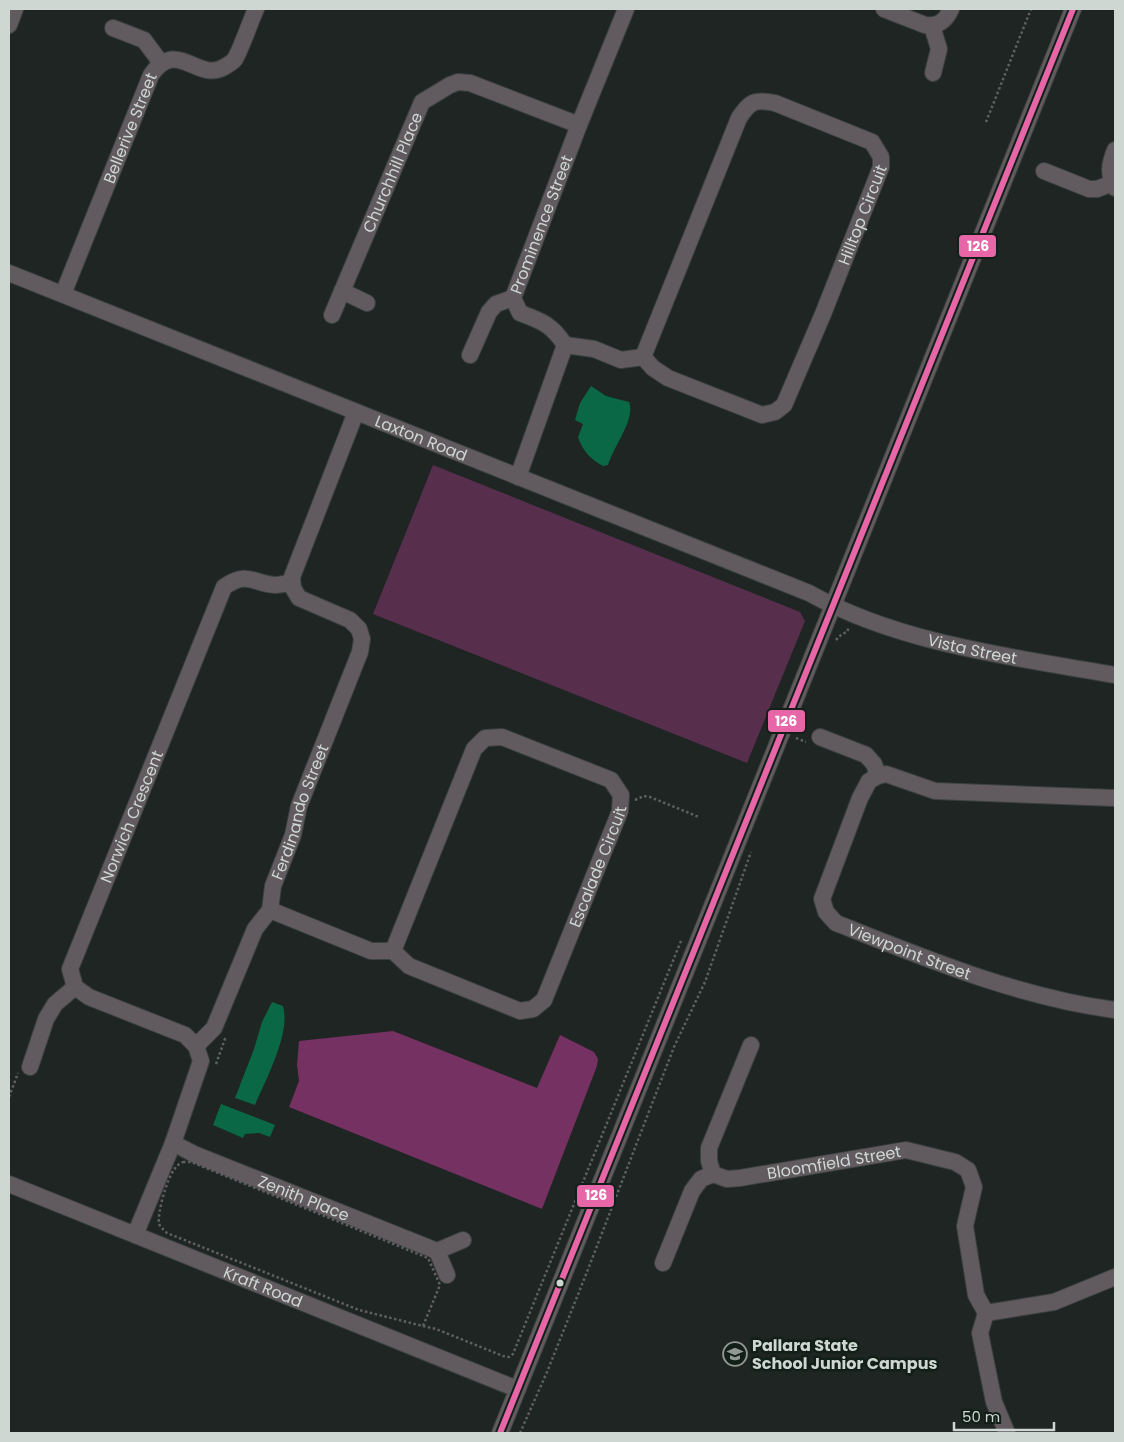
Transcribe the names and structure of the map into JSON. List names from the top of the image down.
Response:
{
  "streets": {
    "street": [
      "Bellerive Street",
      "Churchhill Place",
      "Hilltop Circuit",
      "Prominence Street",
      "Laxton Road",
      "Vista Street",
      "Ferdinando Street",
      "Norwich Crescent",
      "Escalade Circuit",
      "Viewpoint Street",
      "Bloomfield Street",
      "Zenith Place",
      "Kraft Road"
    ]
  },
  "crossings": [
    ["Bellerive Street", "Laxton Road"],
    ["Churchhill Place", "Prominence Street"],
    ["Laxton Road", "Vista Street"],
    ["Ferdinando Street", "Norwich Crescent"]
  ],
  "places": {
    "school or university": ["Pallara State School Junior Campus"]
  },
  "lines": ["transit line 126"],
  "scale_bar": "50 m"
}
